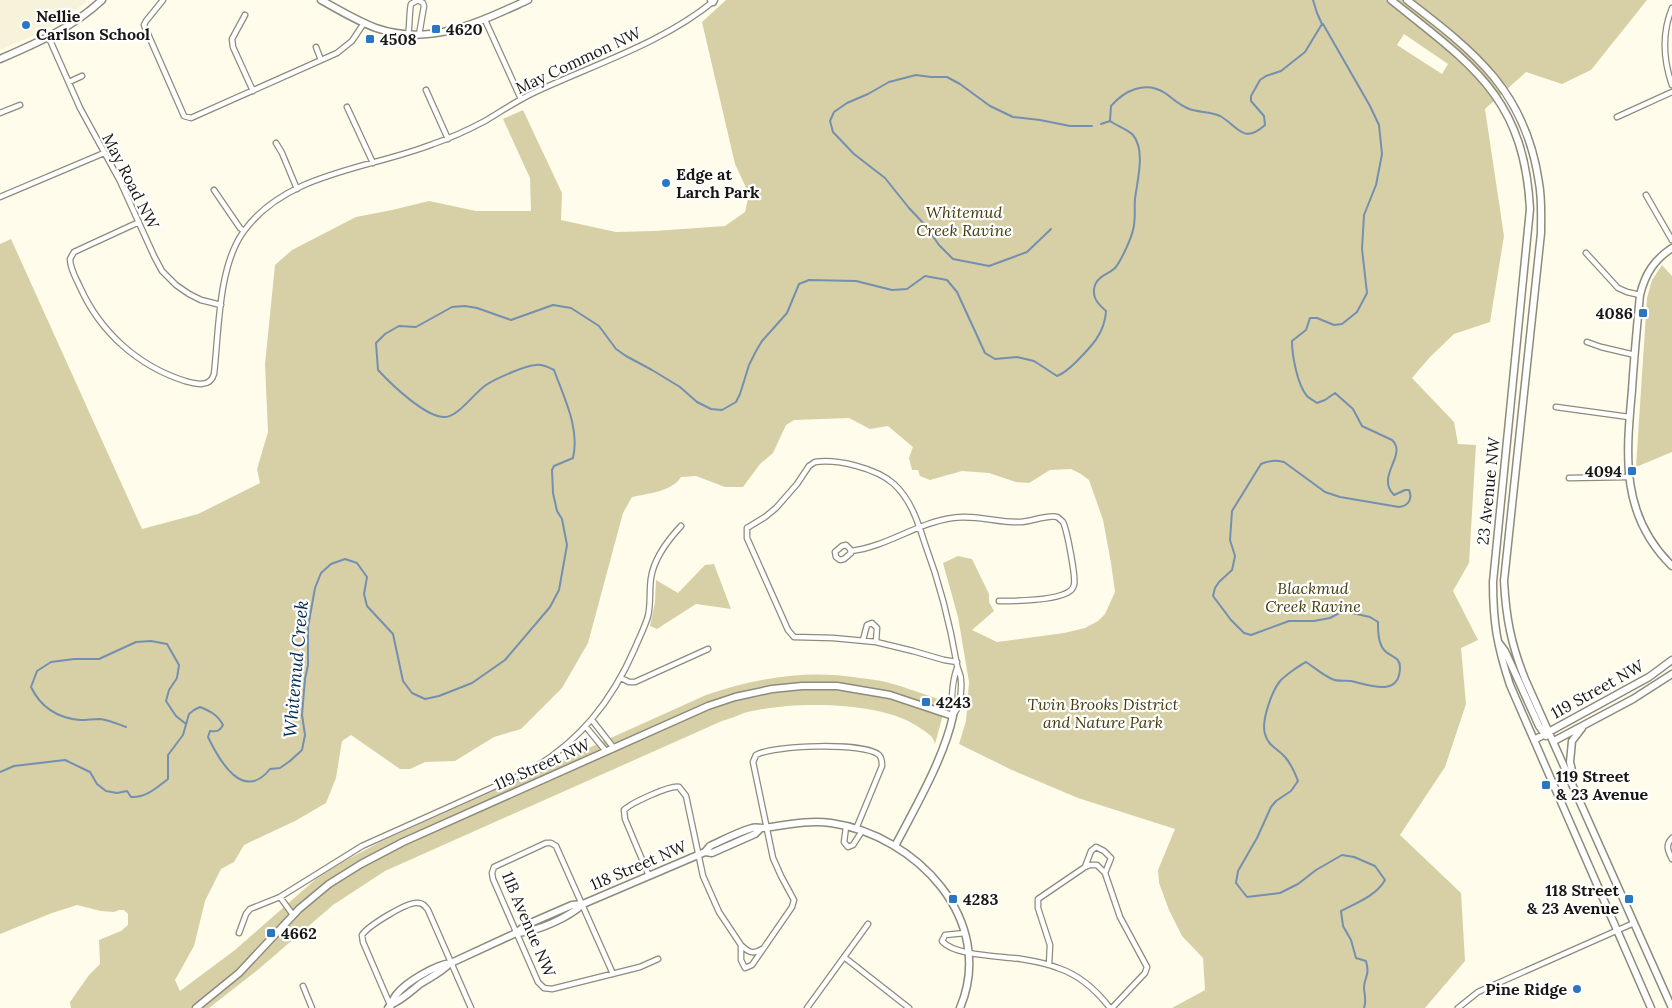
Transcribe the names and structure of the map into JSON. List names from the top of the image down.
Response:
{
  "streets": {
    "main road": ["23 Avenue NW", "119 Street NW", "118 Street NW"],
    "street": ["May Common NW", "May Road NW", "11B Avenue NW"]
  },
  "crossings": [
    ["May Common NW", "May Road NW"],
    ["23 Avenue NW", "119 Street NW"],
    ["118 Street NW", "11B Avenue NW"]
  ],
  "water": ["Whitemud Creek"],
  "parks": ["Whitemud Creek Ravine", "Blackmud Creek Ravine", "Twin Brooks District and Nature Park"],
  "places": {
    "other": ["Nellie Carlson School", "Edge at Larch Park", "Pine Ridge"],
    "transit": [
      "4620",
      "4508",
      "4086",
      "4094",
      "4243",
      "119 Street & 23 Avenue",
      "4283",
      "118 Street & 23 Avenue",
      "4662"
    ]
  }
}
